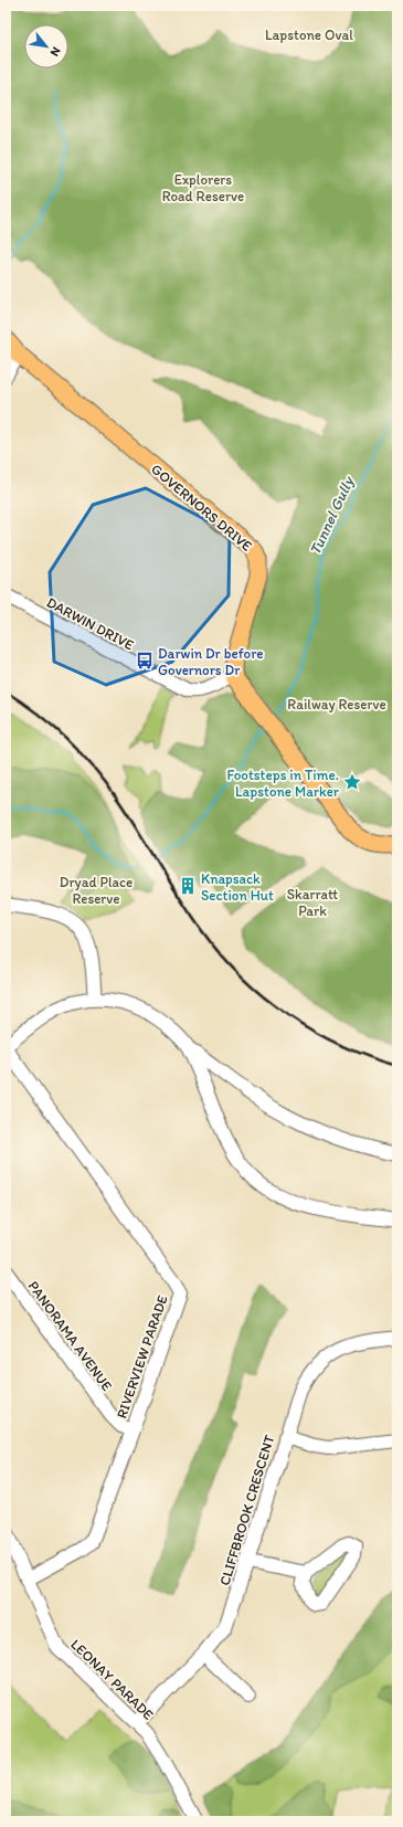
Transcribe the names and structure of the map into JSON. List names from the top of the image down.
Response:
{
  "streets": {
    "main road": ["GOVERNORS DRIVE"],
    "street": [
      "DARWIN DRIVE",
      "PANORAMA AVENUE",
      "RIVERVIEW PARADE",
      "CLIFFBROOK CRESCENT",
      "LEONAY PARADE"
    ]
  },
  "crossings": [
    ["GOVERNORS DRIVE", "DARWIN DRIVE"],
    ["PANORAMA AVENUE", "RIVERVIEW PARADE"],
    ["RIVERVIEW PARADE", "LEONAY PARADE"],
    ["CLIFFBROOK CRESCENT", "LEONAY PARADE"]
  ],
  "water": ["Tunnel Gully"],
  "parks": [
    "Lapstone Oval",
    "Explorers Road Reserve",
    "Railway Reserve",
    "Dryad Place Reserve",
    "Skarratt Park"
  ],
  "places": {
    "bus stop": ["Darwin Dr before Governors Dr"],
    "place": ["Footsteps in Time. Lapstone Marker"],
    "building": ["Knapsack Section Hut"]
  },
  "north": "bottom right"
}
